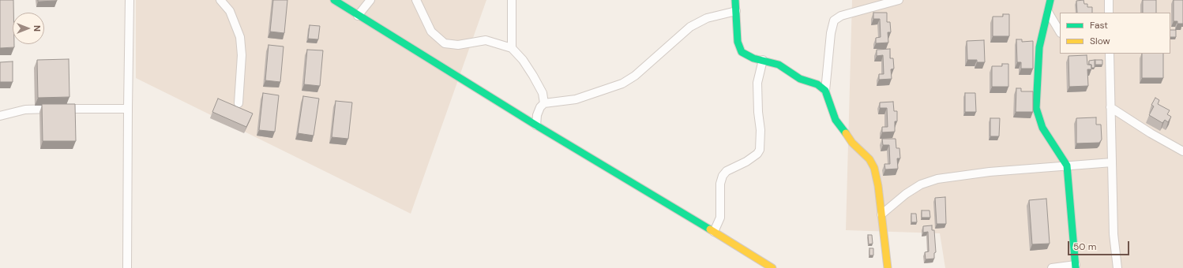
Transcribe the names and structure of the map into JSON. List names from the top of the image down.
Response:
{
  "legend": ["Fast", "Slow"],
  "scale_bar": "50 m",
  "north": "right"
}
